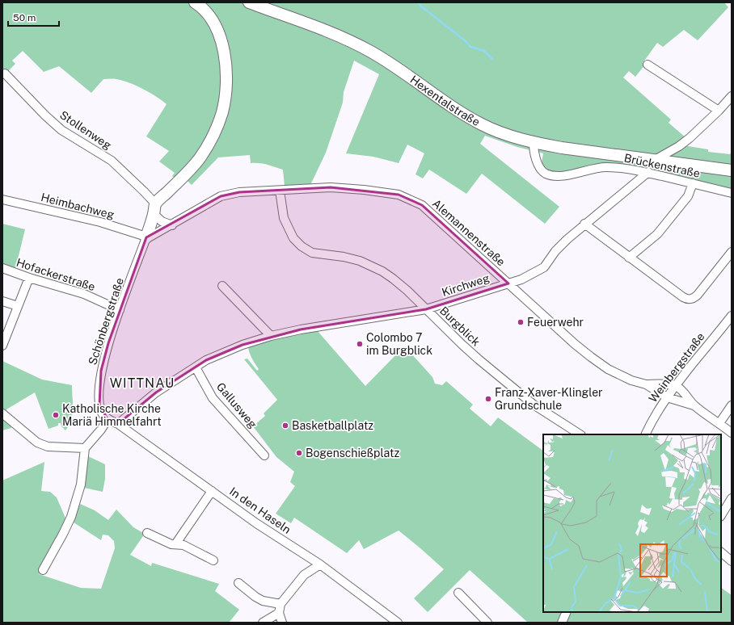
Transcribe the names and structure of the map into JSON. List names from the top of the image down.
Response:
{
  "streets": {
    "main road": ["Hexentalstraße"],
    "street": [
      "Stollenweg",
      "Brückenstraße",
      "Heimbachweg",
      "Alemannenstraße",
      "Hofackerstraße",
      "Kirchweg",
      "Schönbergstraße",
      "Burgblick",
      "Weinbergstraße",
      "Gallusweg",
      "In den Haseln"
    ]
  },
  "crossings": [
    ["Hexentalstraße", "Brückenstraße"],
    ["Brückenstraße", "Kirchweg"],
    ["Heimbachweg", "Alemannenstraße"],
    ["Heimbachweg", "Schönbergstraße"],
    ["Alemannenstraße", "Kirchweg"],
    ["Alemannenstraße", "Schönbergstraße"],
    ["Alemannenstraße", "Burgblick"],
    ["Alemannenstraße", "Weinbergstraße"],
    ["Hofackerstraße", "Schönbergstraße"],
    ["Kirchweg", "Burgblick"],
    ["Kirchweg", "Gallusweg"],
    ["Kirchweg", "In den Haseln"],
    ["Schönbergstraße", "In den Haseln"]
  ],
  "districts": ["WITTNAU"],
  "places": [
    "Feuerwehr",
    "Colombo 7 im Burgblick",
    "Franz-Xaver-Klingler Grundschule",
    "Katholische Kirche Mariä Himmelfahrt",
    "Basketballplatz",
    "Bogenschießplatz"
  ],
  "scale_bar": "50 m"
}
